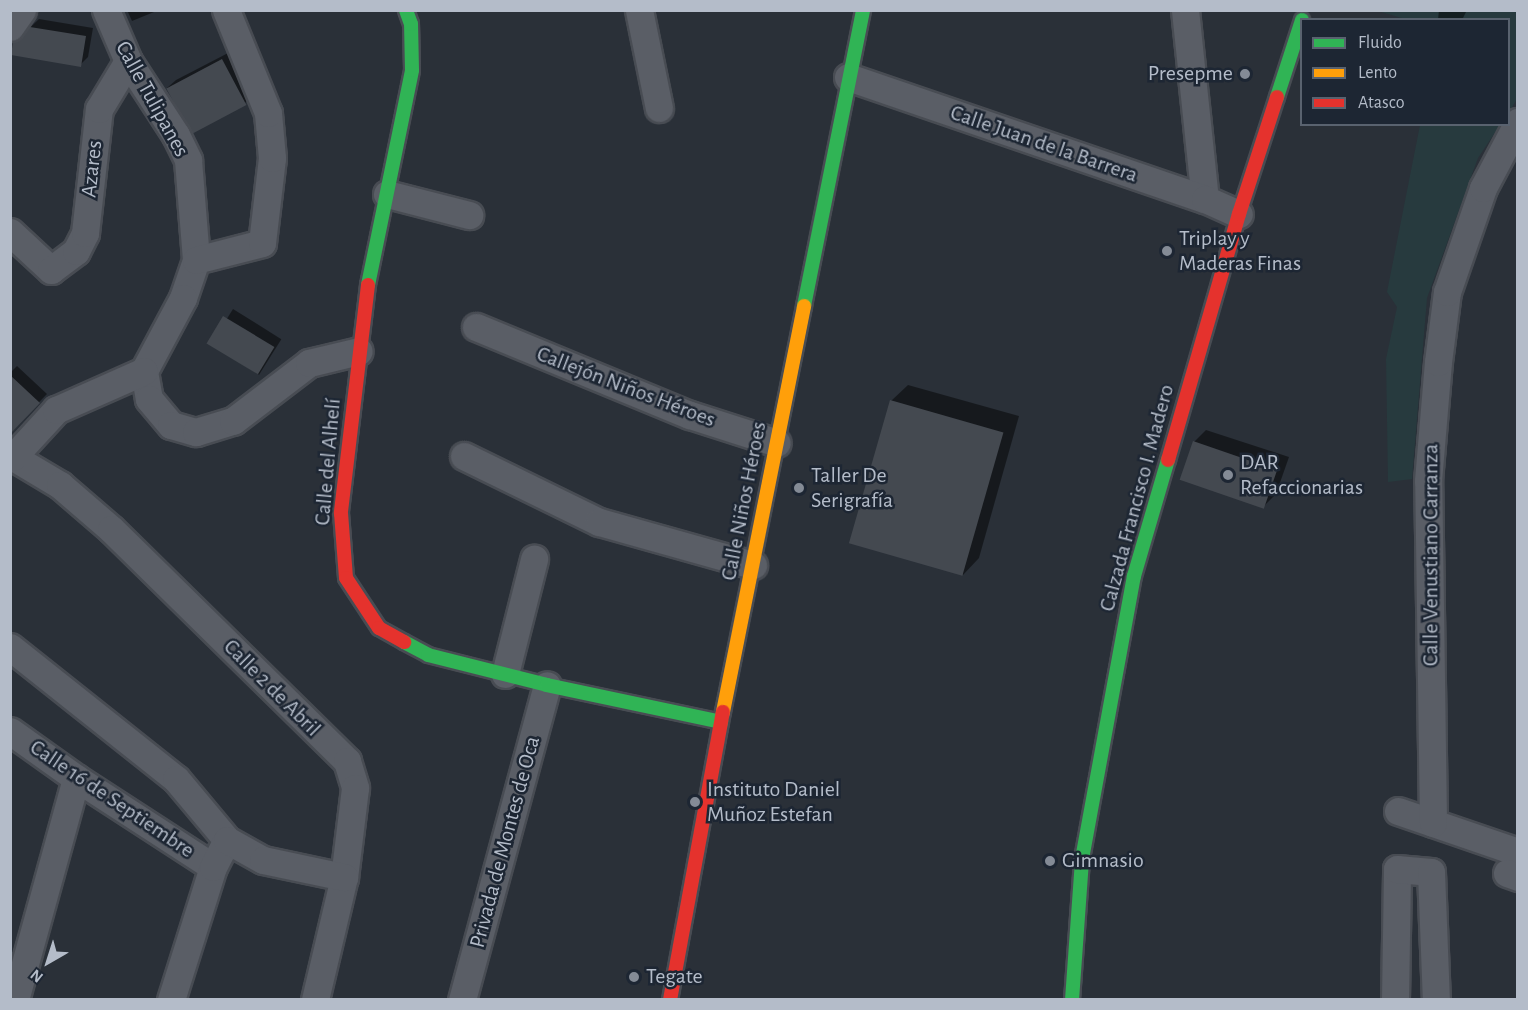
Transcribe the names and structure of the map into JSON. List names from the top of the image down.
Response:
{
  "streets": {
    "main road": ["Calle del Alhelí", "Calzada Francisco I. Madero", "Calle Niños Héroes"],
    "street": [
      "Calle Tulipanes",
      "Calle Juan de la Barrera",
      "Azares",
      "Callejón Niños Héroes",
      "Calle Venustiano Carranza",
      "Calle 2 de Abril",
      "Calle 16 de Septiembre",
      "Privada de Montes de Oca"
    ]
  },
  "crossings": [
    ["Calle Tulipanes", "Azares"],
    ["Calle Juan de la Barrera", "Calzada Francisco I. Madero"],
    ["Calle Juan de la Barrera", "Calle Niños Héroes"],
    ["Callejón Niños Héroes", "Calle Niños Héroes"],
    ["Calle del Alhelí", "Calle Niños Héroes"],
    ["Calle del Alhelí", "Privada de Montes de Oca"]
  ],
  "places": [
    "Presepme",
    "Triplay y Maderas Finas",
    "DAR Refaccionarias",
    "Taller De Serigrafía",
    "Instituto Daniel Muñoz Estefan",
    "Gimnasio",
    "Tegate"
  ],
  "legend": ["Fluido", "Lento", "Atasco"],
  "north": "bottom left"
}
